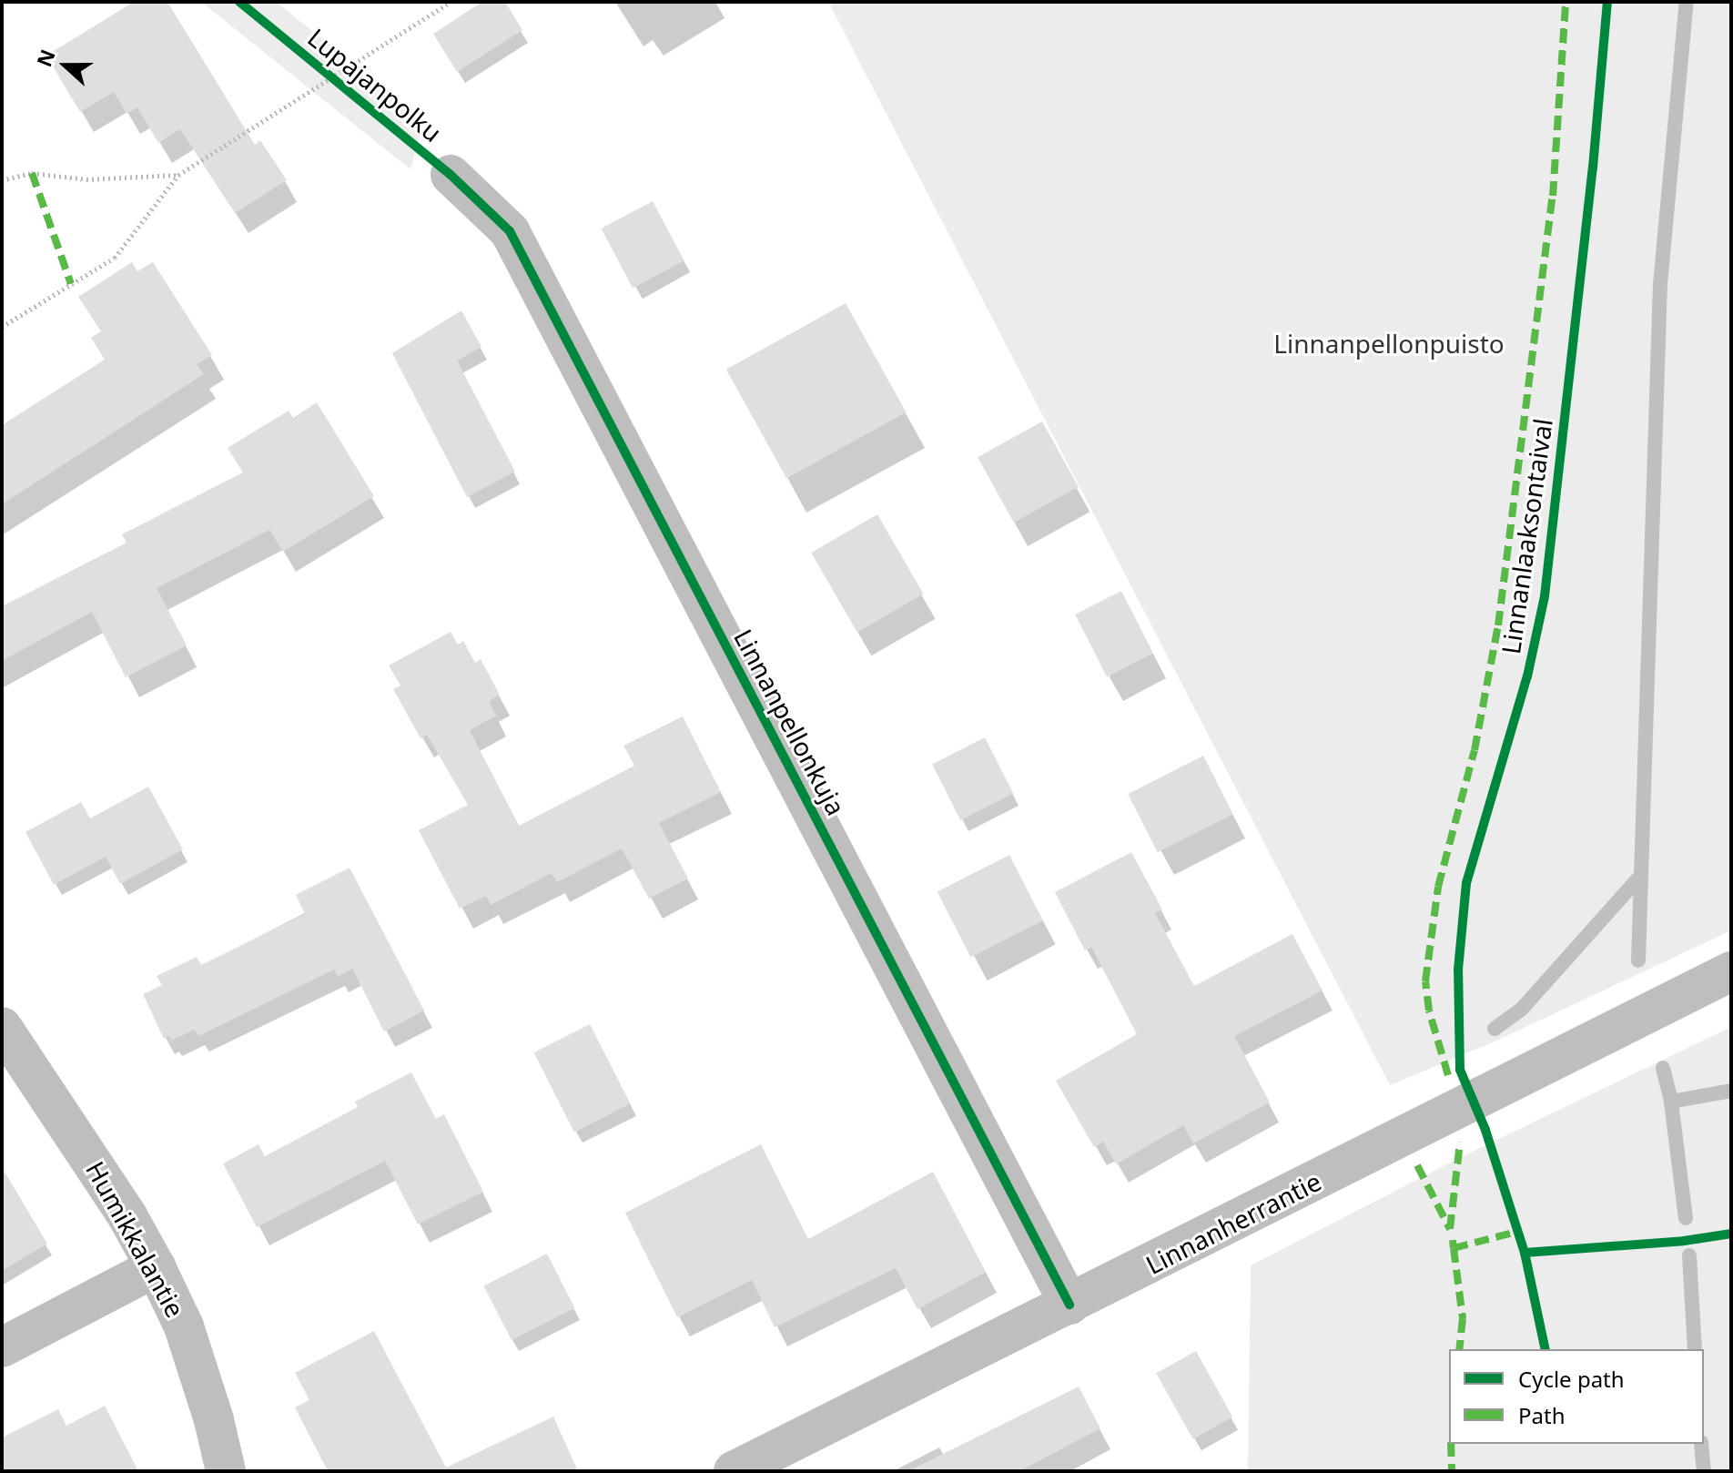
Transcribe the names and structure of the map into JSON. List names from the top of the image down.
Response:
{
  "streets": {
    "street": ["Linnanpellonkuja", "Linnanherrantie", "Humikkalantie"],
    "cycle path": ["Lupajanpolku", "Linnanlaaksontaival"]
  },
  "crossings": [
    ["Linnanpellonkuja", "Linnanherrantie"]
  ],
  "parks": ["Linnanpellonpuisto"],
  "legend": ["Cycle path", "Path"],
  "north": "left"
}
